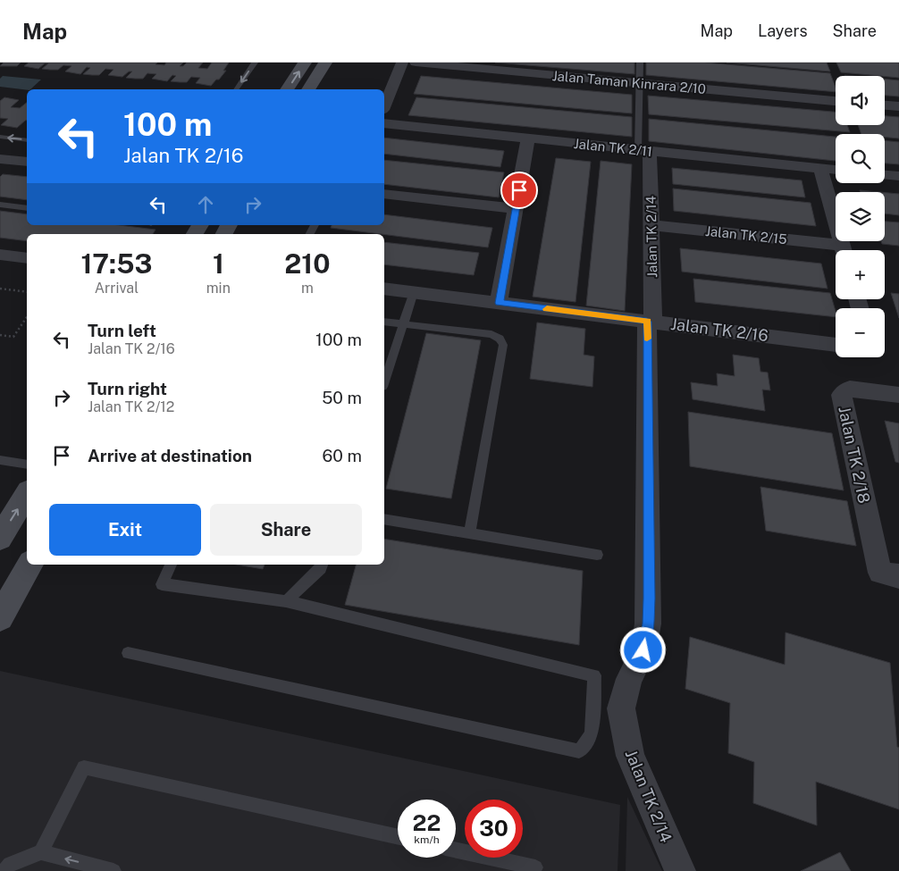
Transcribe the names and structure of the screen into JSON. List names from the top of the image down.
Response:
{
  "streets": {
    "street": [
      "Jalan Taman Kinrara 2/10",
      "Jalan TK 2/11",
      "Jalan TK 2/15",
      "Jalan TK 2/14",
      "Jalan TK 2/16",
      "Jalan TK 2/18"
    ]
  },
  "crossings": [
    ["Jalan TK 2/11", "Jalan TK 2/14"],
    ["Jalan TK 2/15", "Jalan TK 2/14"],
    ["Jalan TK 2/14", "Jalan TK 2/16"]
  ],
  "page": {
    "header": "Map",
    "nav": ["Map", "Layers", "Share"],
    "map_buttons": ["+", "−"],
    "turn": ["100 m", "Jalan TK 2/16"],
    "eta": [
      "17:53",
      "Arrival",
      "1",
      "min",
      "210",
      "m"
    ],
    "list": [
      {
        "name": "Turn left",
        "note": "Jalan TK 2/16",
        "value": "100 m"
      },
      {
        "name": "Turn right",
        "note": "Jalan TK 2/12",
        "value": "50 m"
      },
      {
        "name": "Arrive at destination",
        "value": "60 m"
      }
    ],
    "buttons": ["Exit", "Share"],
    "speed": "22 km/h",
    "limit": "30"
  }
}
